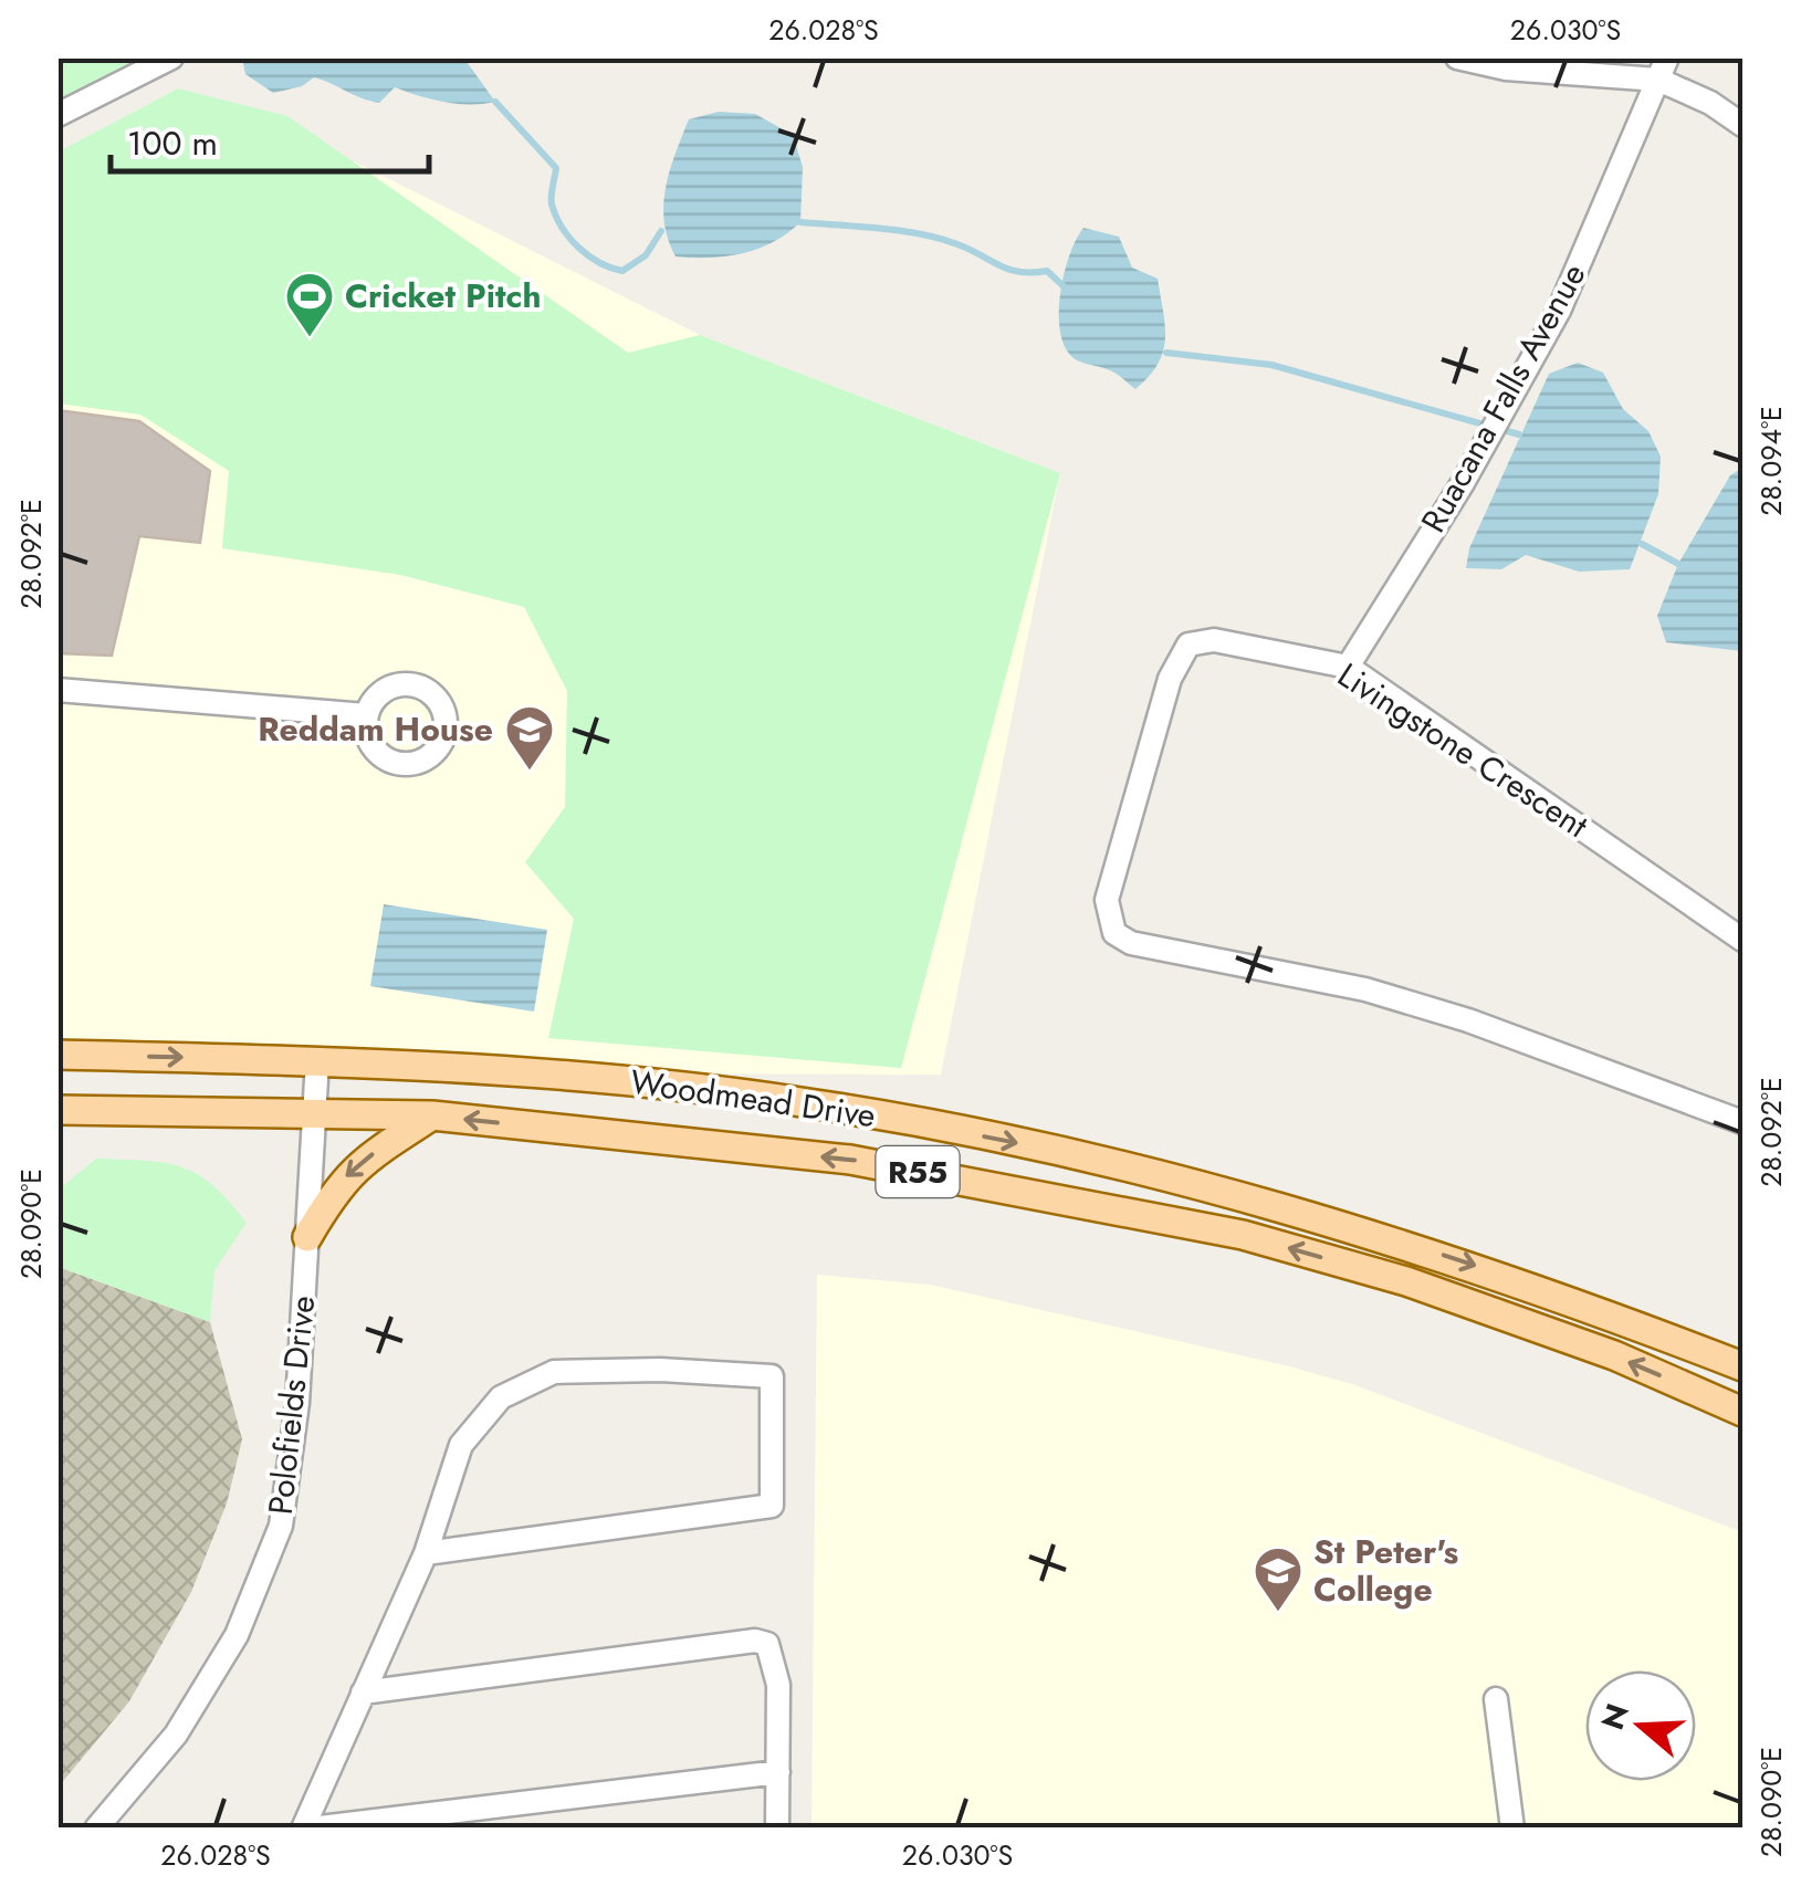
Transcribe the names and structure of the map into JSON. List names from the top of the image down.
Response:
{
  "streets": {
    "main road": ["Woodmead Drive", "R55"],
    "street": ["Ruacana Falls Avenue", "Livingstone Crescent", "Polofields Drive"]
  },
  "crossings": [
    ["Ruacana Falls Avenue", "Livingstone Crescent"],
    ["Woodmead Drive", "Polofields Drive"]
  ],
  "places": {
    "sports": ["Cricket Pitch"],
    "school or university": ["Reddam House", "St Peter's College"]
  },
  "scale_bar": "100 m",
  "north": "left",
  "coordinates": [
    "26.028°S",
    "26.030°S",
    "28.094°E",
    "28.092°E",
    "28.090°E"
  ]
}
